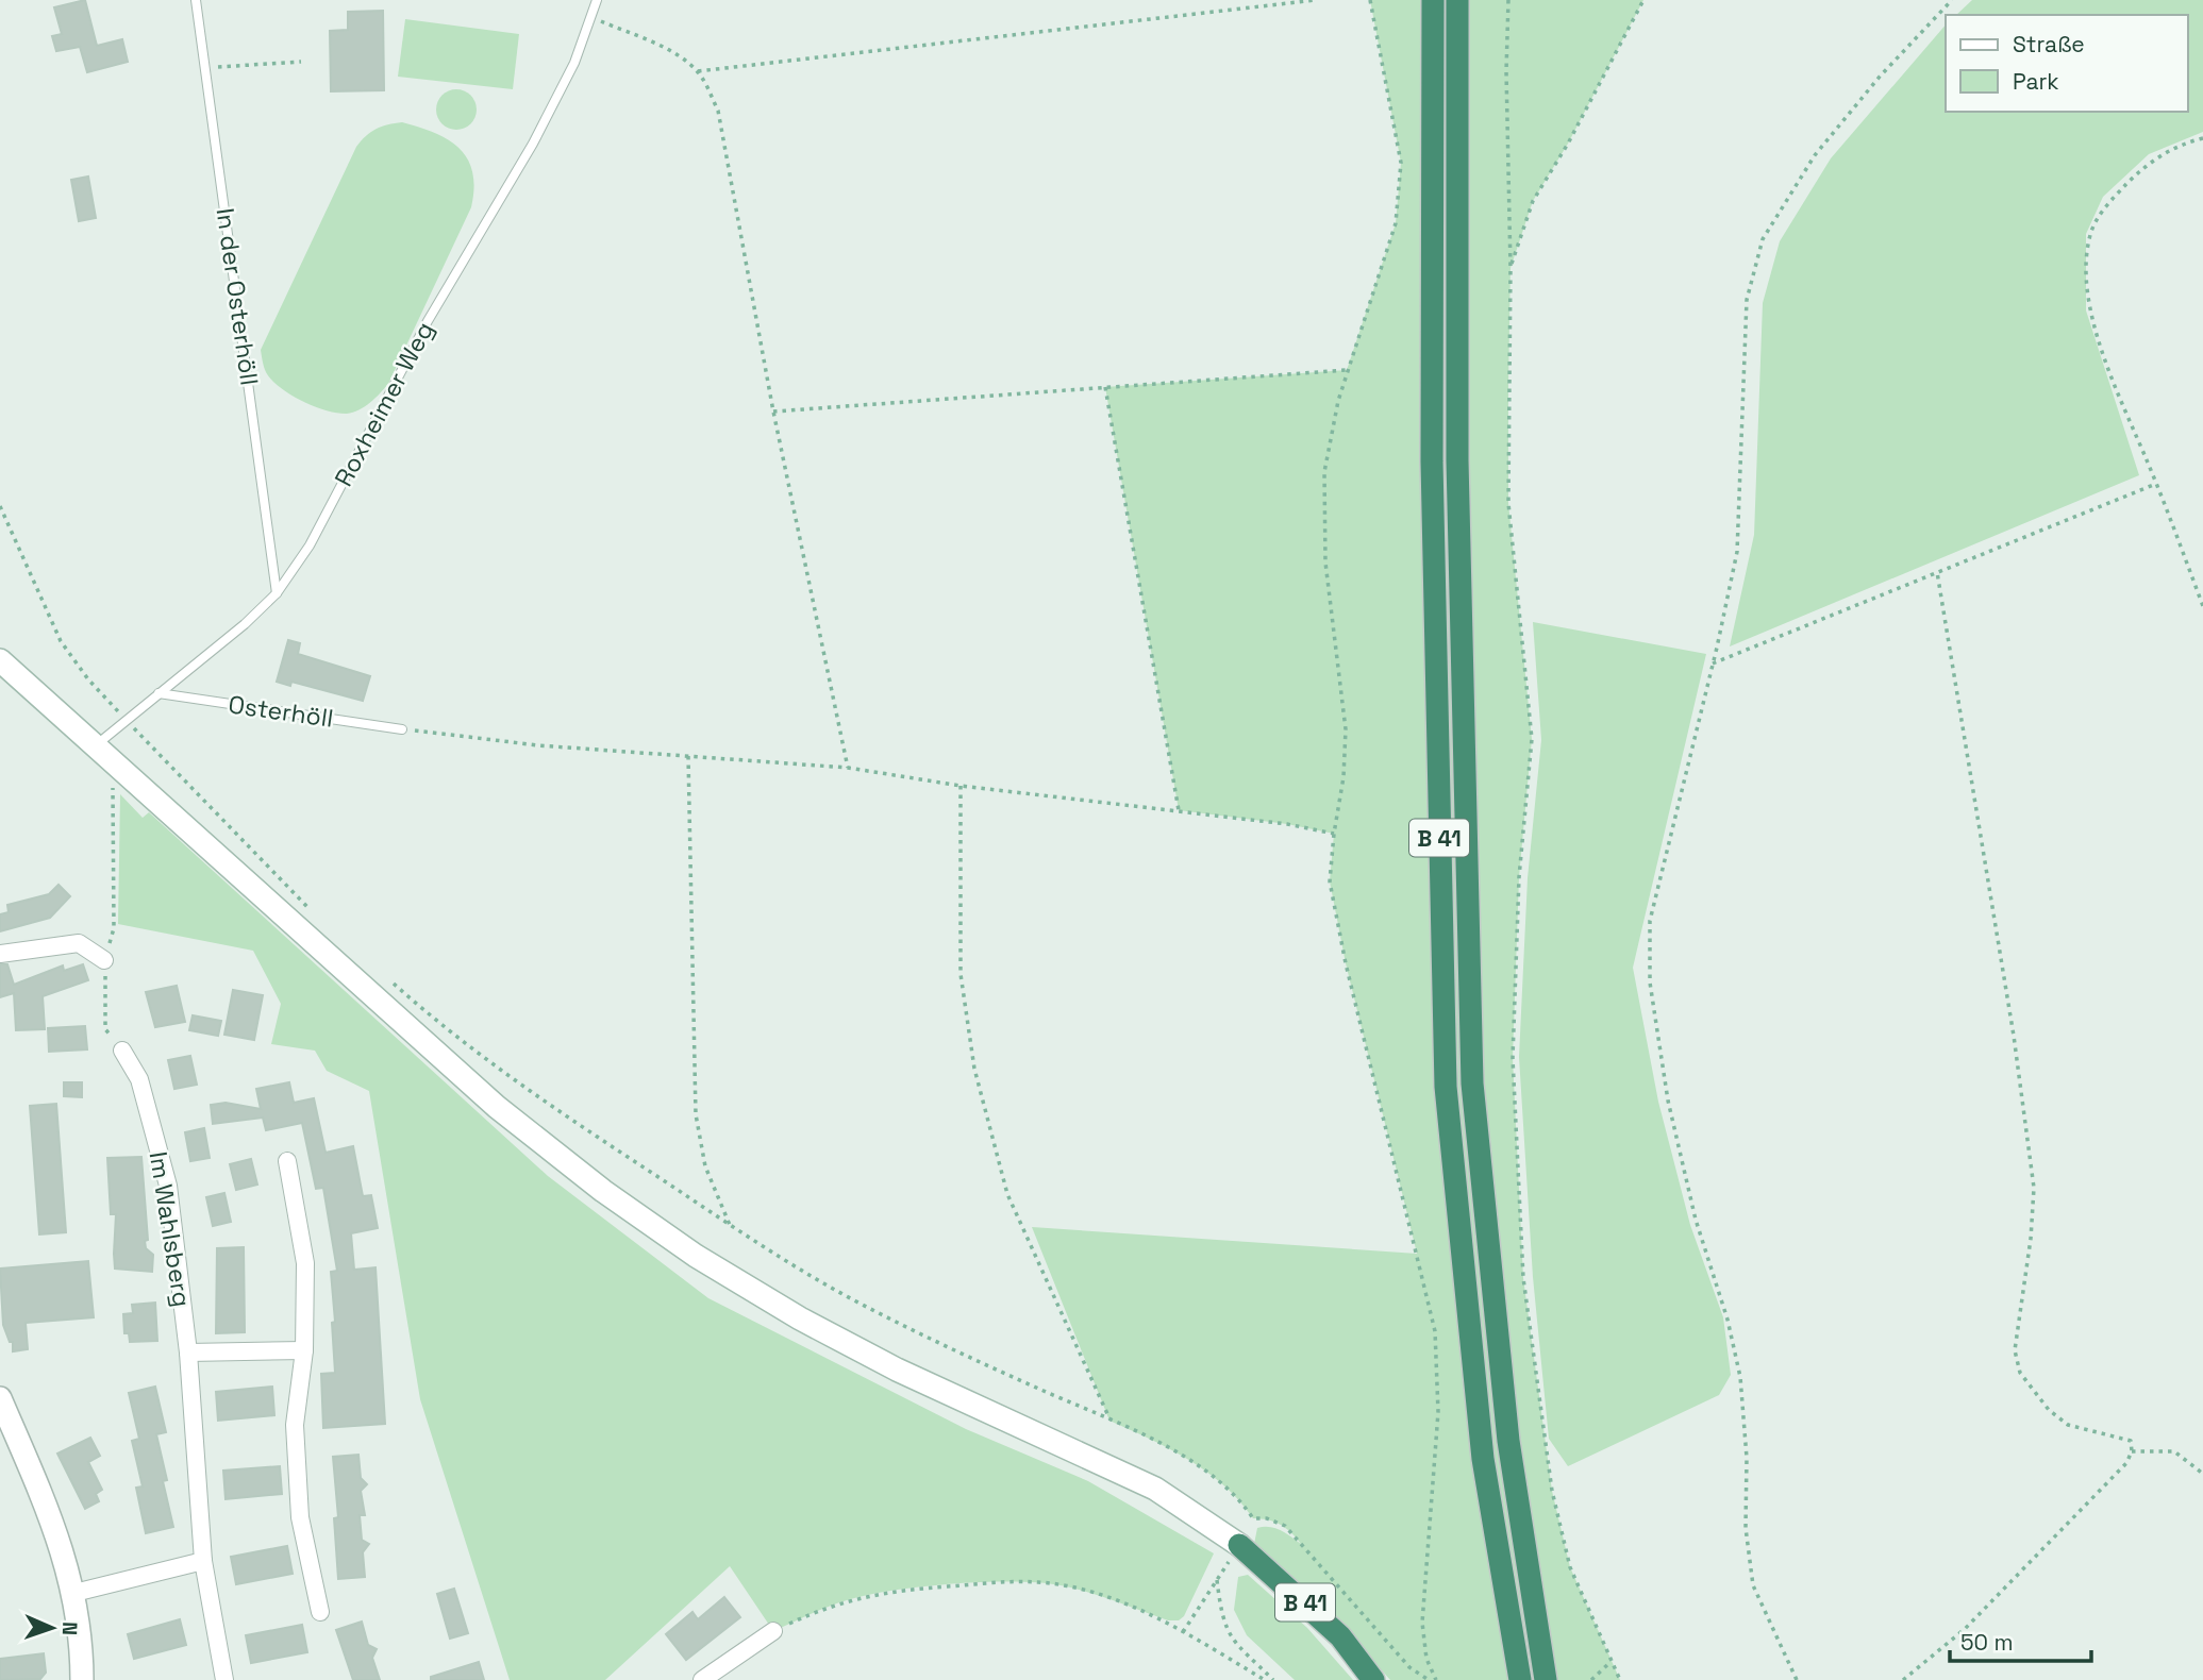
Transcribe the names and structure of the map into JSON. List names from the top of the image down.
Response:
{
  "streets": {
    "highway": ["B 41"],
    "street": ["Im Wahlsberg"],
    "lane": ["In der Osterhöll", "Roxheimer Weg", "Osterhöll"]
  },
  "crossings": [
    ["In der Osterhöll", "Roxheimer Weg"],
    ["Roxheimer Weg", "Osterhöll"]
  ],
  "legend": ["Straße", "Park"],
  "scale_bar": "50 m",
  "north": "right"
}
